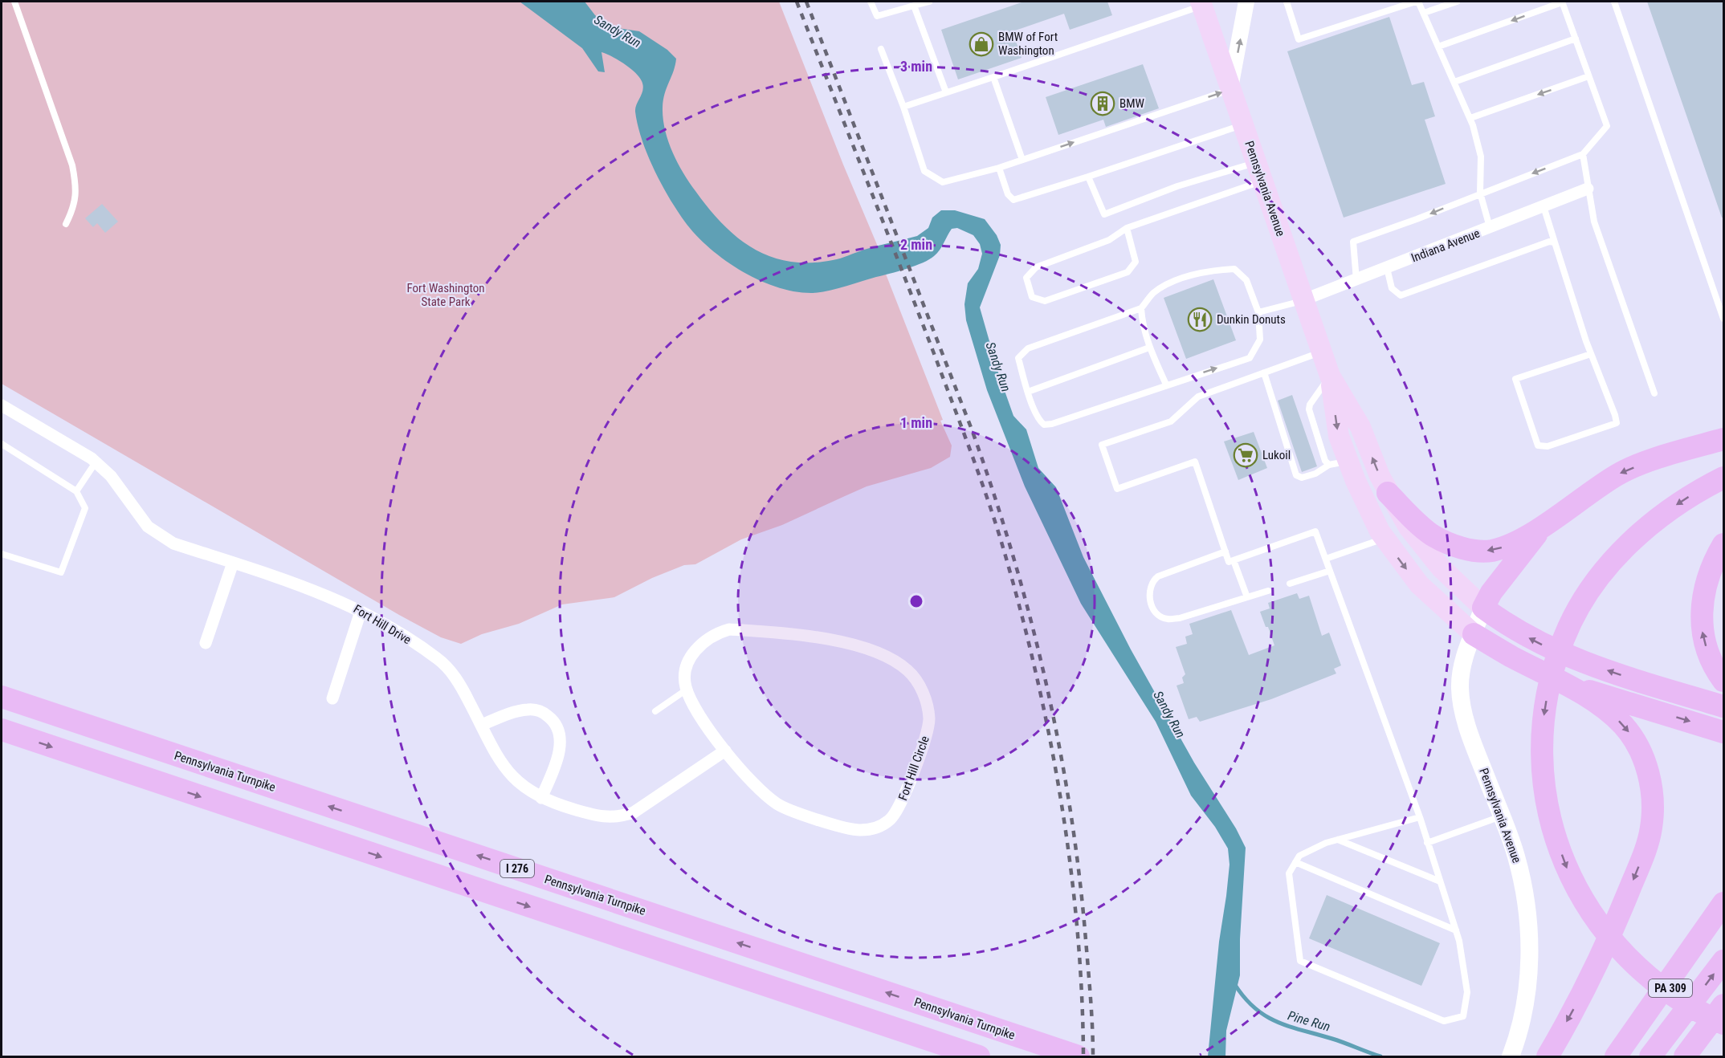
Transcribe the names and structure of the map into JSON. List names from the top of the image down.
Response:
{
  "streets": {
    "highway": ["Pennsylvania Turnpike", "I 276", "PA 309"],
    "main road": ["Pennsylvania Avenue"],
    "street": ["Indiana Avenue", "Fort Hill Drive", "Fort Hill Circle"]
  },
  "crossings": [
    ["Pennsylvania Avenue", "Indiana Avenue"],
    ["Fort Hill Drive", "Fort Hill Circle"]
  ],
  "water": ["Sandy Run", "Pine Run"],
  "parks": ["Fort Washington State Park"],
  "places": {
    "shop": ["BMW of Fort Washington"],
    "building": ["BMW"],
    "restaurant": ["Dunkin Donuts"],
    "supermarket": ["Lukoil"]
  },
  "rings": ["3 min", "2 min", "1 min"]
}
